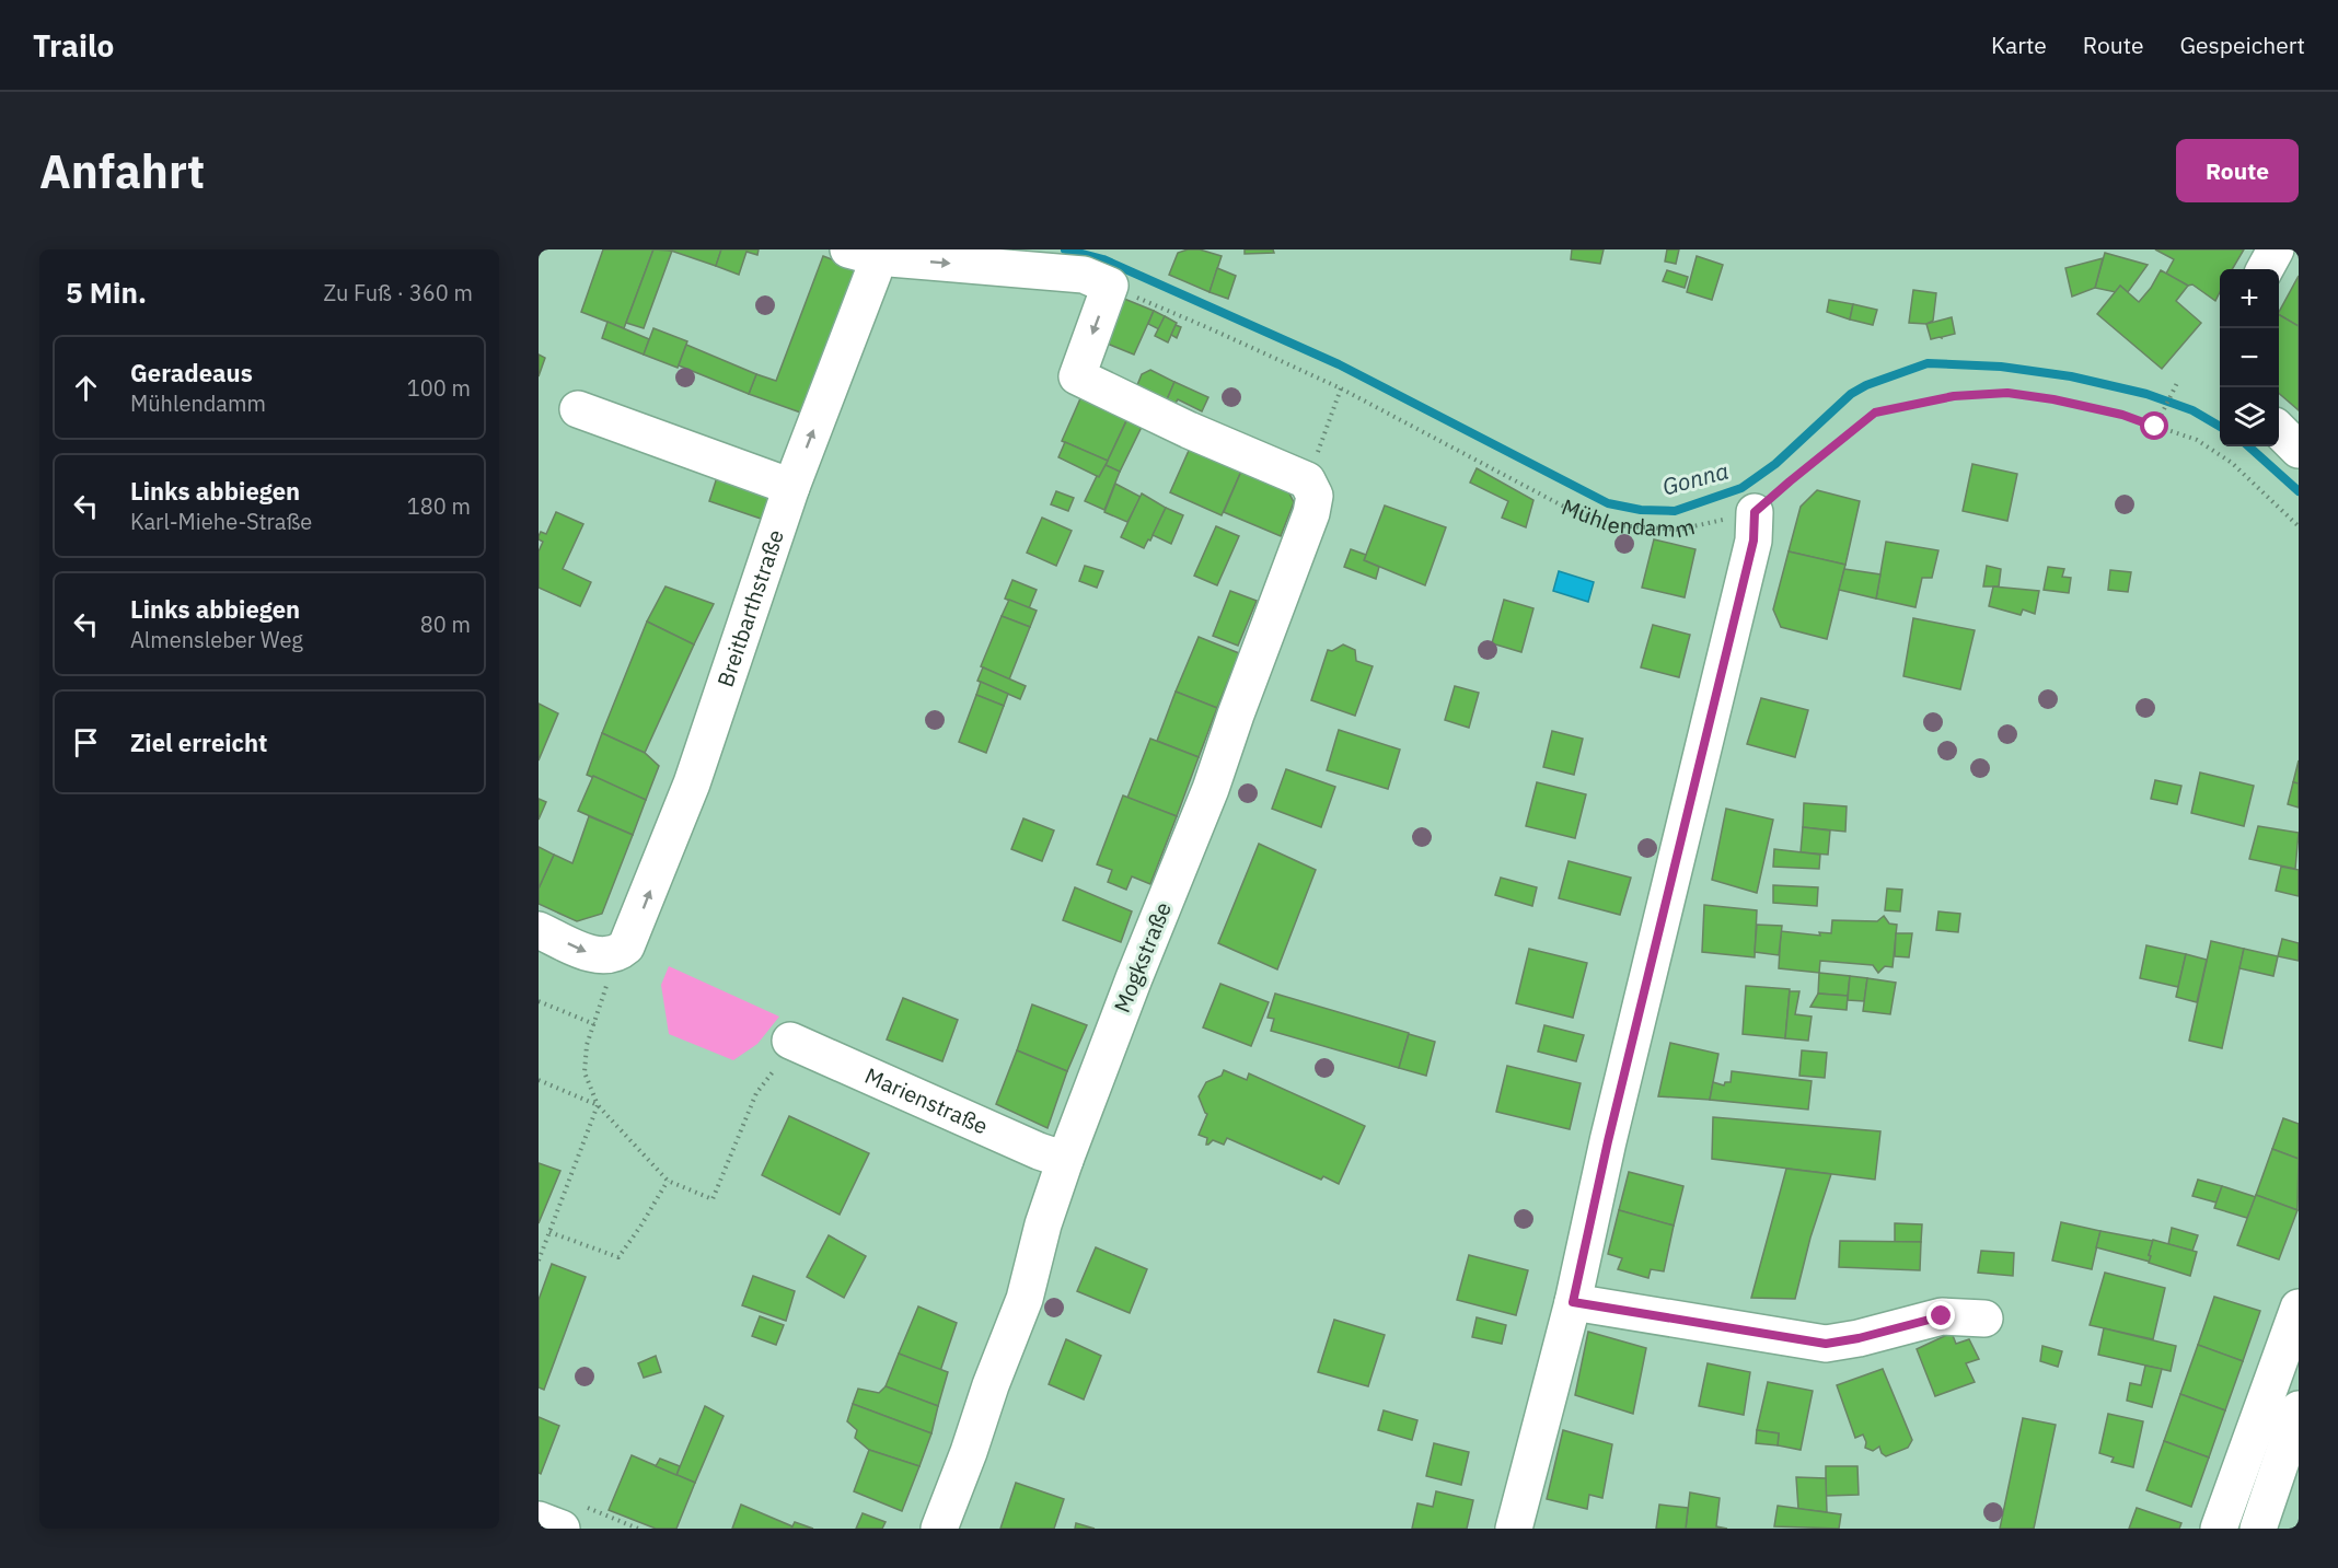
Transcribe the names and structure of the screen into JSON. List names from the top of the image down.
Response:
{
  "streets": {
    "street": ["Breitbarthstraße", "Mogkstraße", "Marienstraße"],
    "path": ["Mühlendamm"]
  },
  "crossings": [
    ["Mogkstraße", "Marienstraße"]
  ],
  "one_way": ["Breitbarthstraße"],
  "water": ["Gonna"],
  "page": {
    "header": "Trailo",
    "nav": ["Karte", "Route", "Gespeichert"],
    "buttons": "Route",
    "title": "Anfahrt",
    "heading": ["5 Min.", "Zu Fuß · 360 m"],
    "map_buttons": ["+", "−"],
    "list": [
      ["Geradeaus", "Mühlendamm", "100 m"],
      ["Links abbiegen", "Karl-Miehe-Straße", "180 m"],
      ["Links abbiegen", "Almensleber Weg", "80 m"],
      "Ziel erreicht"
    ]
  }
}
